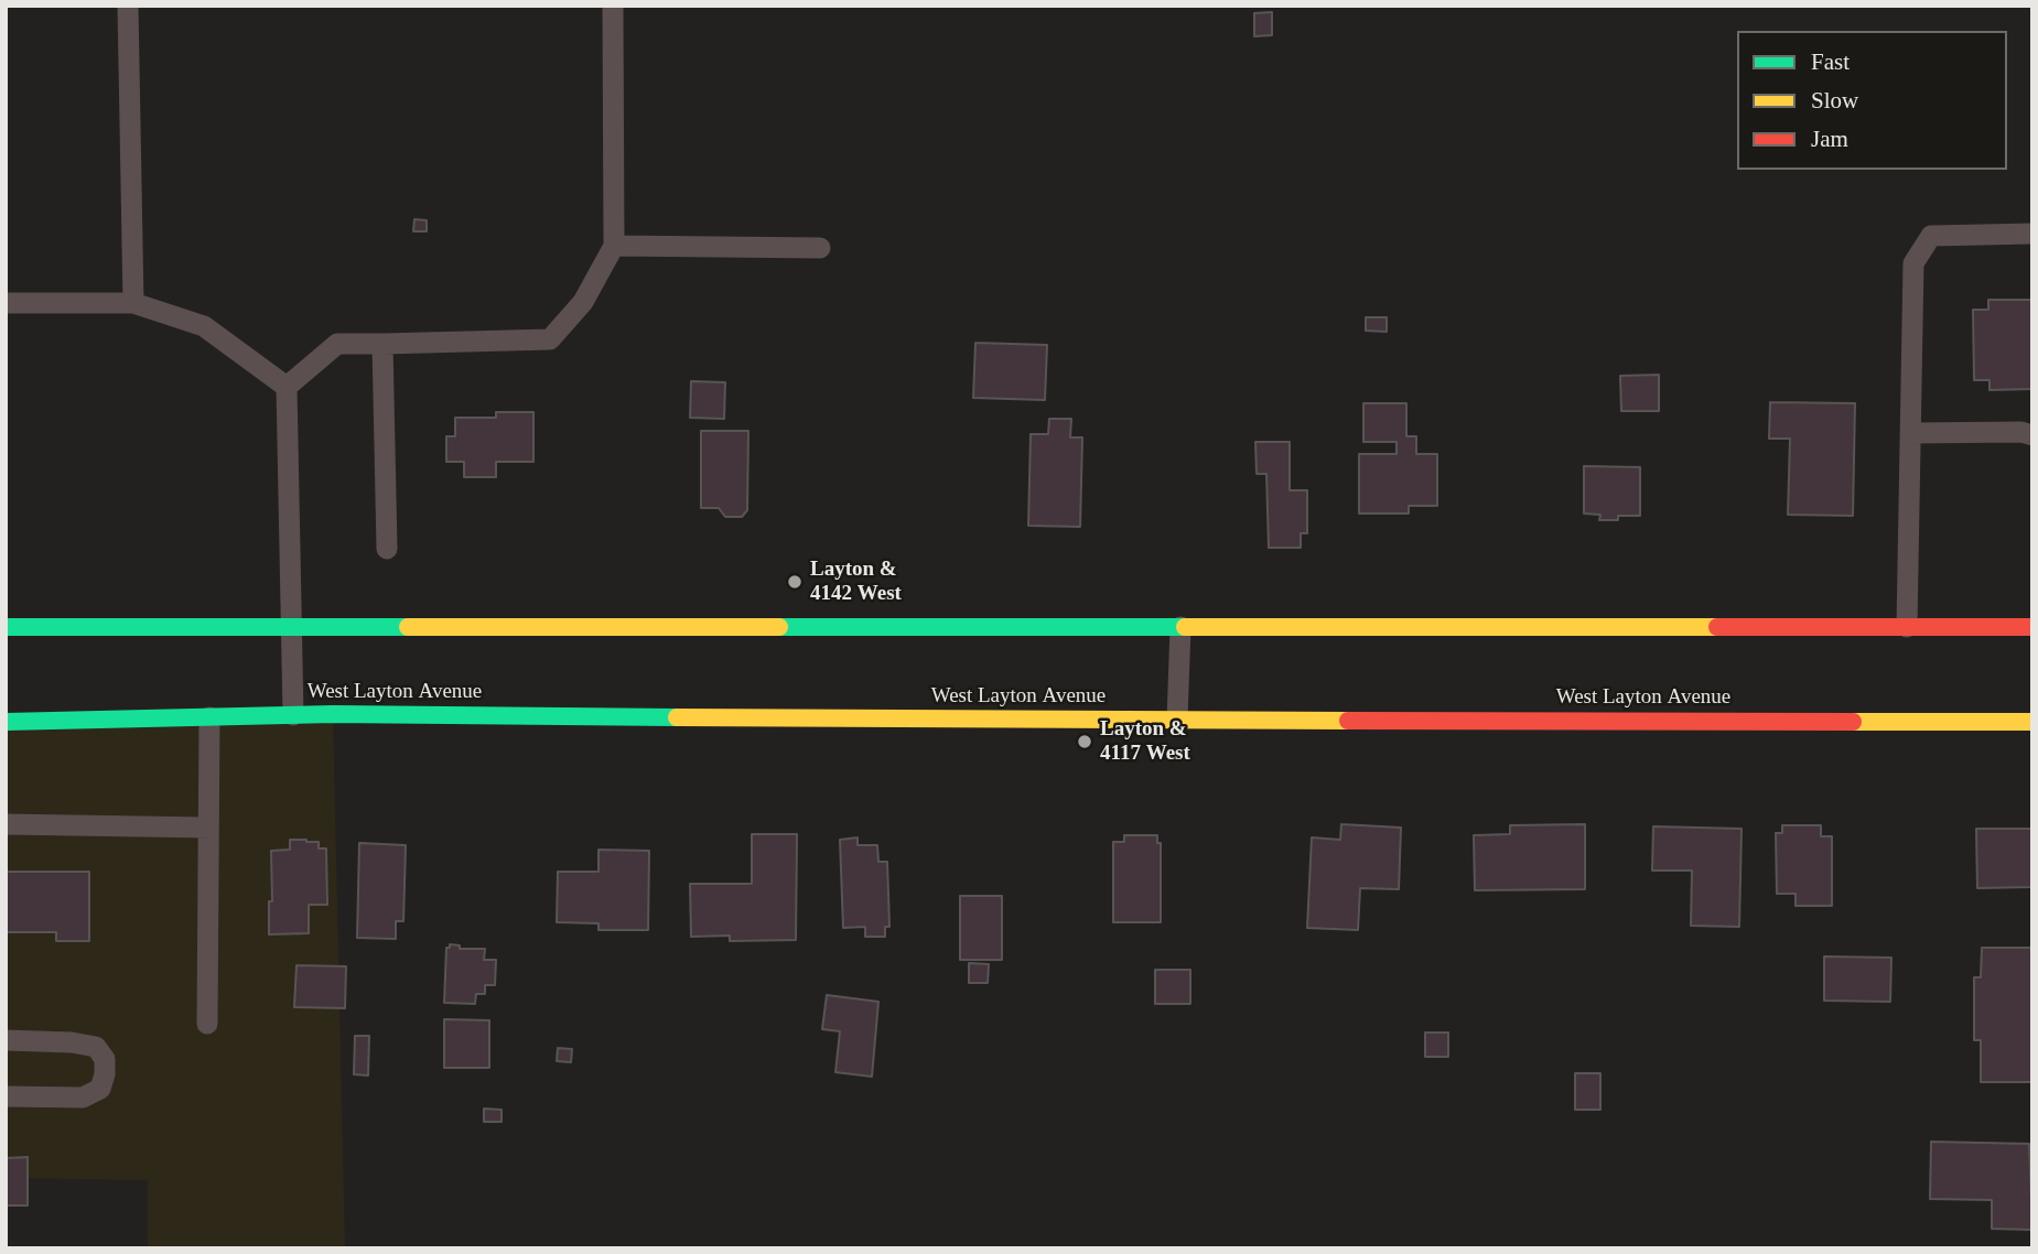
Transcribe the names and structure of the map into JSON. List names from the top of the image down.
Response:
{
  "streets": {
    "main road": ["West Layton Avenue"]
  },
  "places": ["Layton & 4142 West", "Layton & 4117 West"],
  "legend": ["Fast", "Slow", "Jam"]
}
